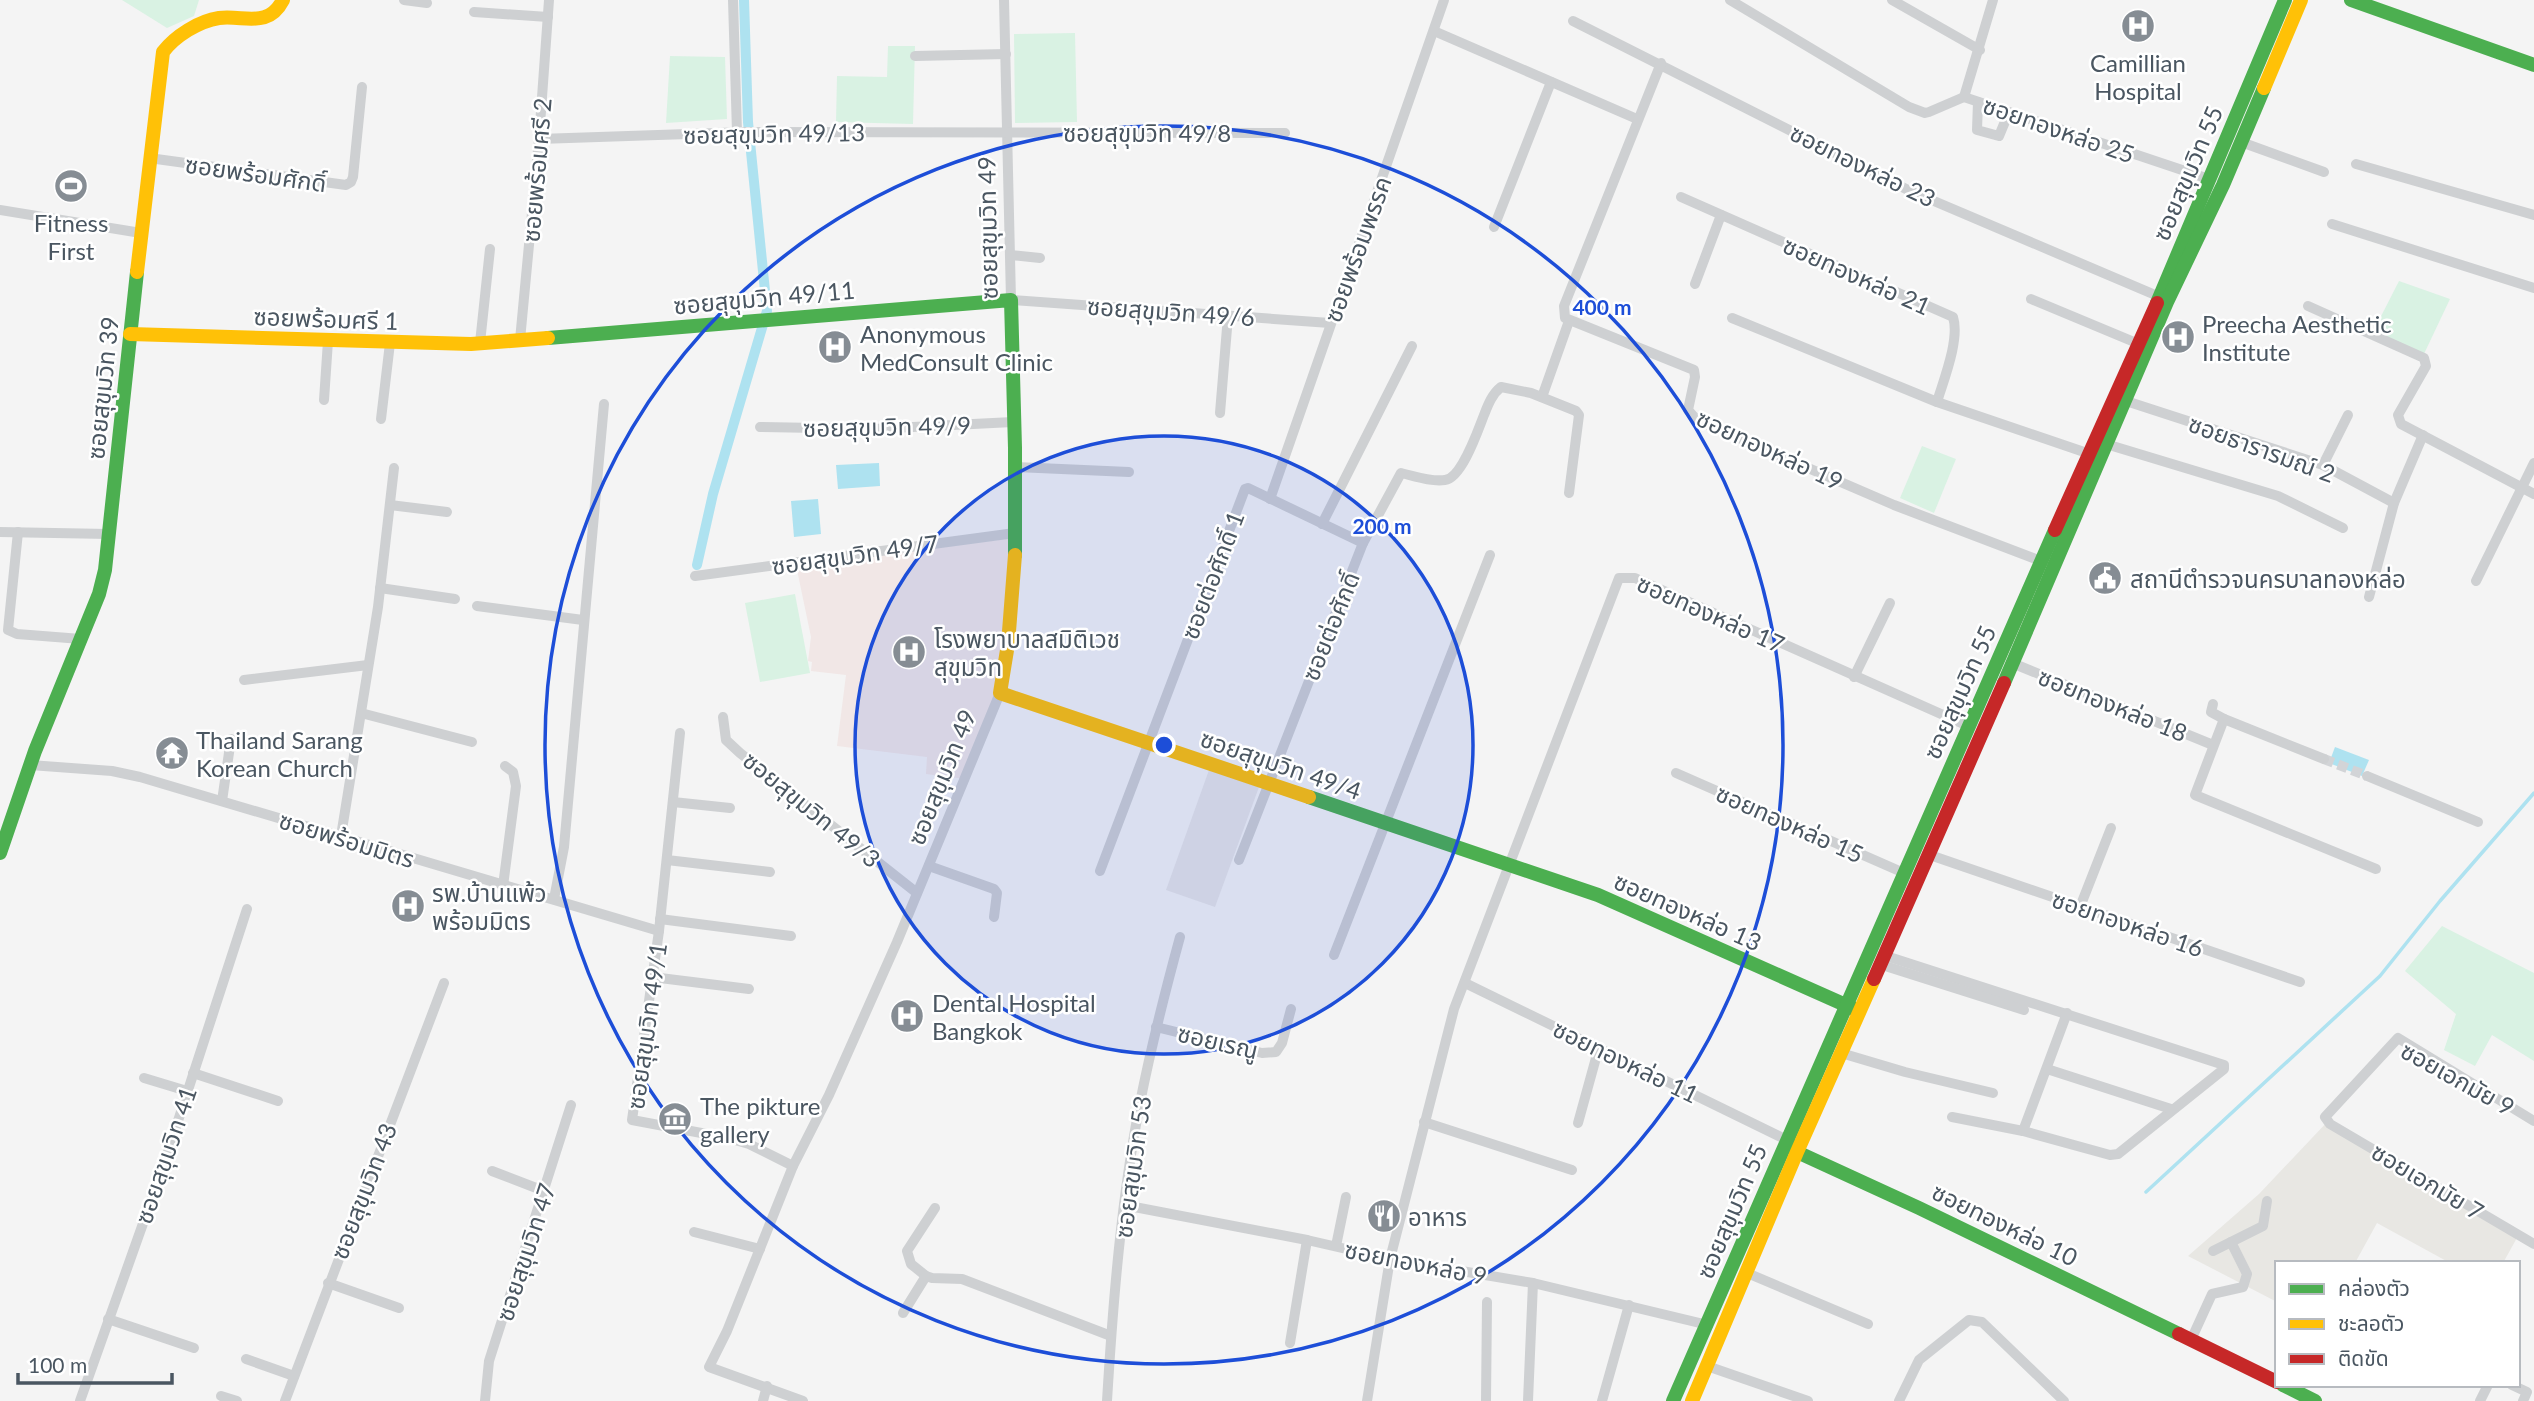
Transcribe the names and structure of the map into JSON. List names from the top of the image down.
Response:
{
  "streets": {
    "street": [
      "ซอยทองหล่อ 25",
      "ซอยสุขุมวิท 49/8",
      "ซอยสุขุมวิท 49/13",
      "ซอยทองหล่อ 23",
      "ซอยพร้อมศรี 2",
      "ซอยพร้อมศักดิ์",
      "ซอยสุขุมวิท 55",
      "ซอยสุขุมวิท 49",
      "ซอยพร้อมพรรค",
      "ซอยทองหล่อ 21",
      "ซอยสุขุมวิท 49/11",
      "ซอยสุขุมวิท 49/6",
      "ซอยพร้อมศรี 1",
      "ซอยสุขุมวิท 39",
      "ซอยสุขุมวิท 49/9",
      "ซอยธารารมณ์ 2",
      "ซอยทองหล่อ 19",
      "ซอยสุขุมวิท 49/7",
      "ซอยต่อศักดิ์ 1",
      "ซอยทองหล่อ 17",
      "ซอยต่อศักดิ์",
      "ซอยทองหล่อ 18",
      "ซอยสุขุมวิท 49/4",
      "ซอยสุขุมวิท 49/3",
      "ซอยทองหล่อ 15",
      "ซอยพร้อมมิตร",
      "ซอยทองหล่อ 13",
      "ซอยทองหล่อ 16",
      "ซอยสุขุมวิท 49/1",
      "ซอยเรณู",
      "ซอยทองหล่อ 11",
      "ซอยเอกมัย 9",
      "ซอยสุขุมวิท 41",
      "ซอยสุขุมวิท 53",
      "ซอยเอกมัย 7",
      "ซอยสุขุมวิท 43",
      "ซอยทองหล่อ 10",
      "ซอยสุขุมวิท 47",
      "ซอยทองหล่อ 9"
    ]
  },
  "crossings": [
    ["ซอยทองหล่อ 25", "ซอยสุขุมวิท 55"],
    ["ซอยสุขุมวิท 49/8", "ซอยสุขุมวิท 49/13"],
    ["ซอยสุขุมวิท 49/8", "ซอยสุขุมวิท 49"],
    ["ซอยสุขุมวิท 49/13", "ซอยพร้อมศรี 2"],
    ["ซอยสุขุมวิท 49/13", "ซอยสุขุมวิท 49"],
    ["ซอยทองหล่อ 23", "ซอยสุขุมวิท 55"],
    ["ซอยพร้อมศรี 2", "ซอยสุขุมวิท 49/11"],
    ["ซอยพร้อมศรี 2", "ซอยพร้อมศรี 1"],
    ["ซอยพร้อมศักดิ์", "ซอยสุขุมวิท 39"],
    ["ซอยสุขุมวิท 55", "ซอยธารารมณ์ 2"],
    ["ซอยสุขุมวิท 55", "ซอยทองหล่อ 19"],
    ["ซอยสุขุมวิท 55", "ซอยทองหล่อ 17"],
    ["ซอยสุขุมวิท 55", "ซอยทองหล่อ 18"],
    ["ซอยสุขุมวิท 55", "ซอยทองหล่อ 15"],
    ["ซอยสุขุมวิท 55", "ซอยทองหล่อ 13"],
    ["ซอยสุขุมวิท 55", "ซอยทองหล่อ 16"],
    ["ซอยสุขุมวิท 55", "ซอยทองหล่อ 11"],
    ["ซอยสุขุมวิท 55", "ซอยทองหล่อ 10"],
    ["ซอยสุขุมวิท 55", "ซอยทองหล่อ 9"],
    ["ซอยสุขุมวิท 49", "ซอยสุขุมวิท 49/11"],
    ["ซอยสุขุมวิท 49", "ซอยสุขุมวิท 49/6"],
    ["ซอยสุขุมวิท 49", "ซอยสุขุมวิท 49/9"],
    ["ซอยสุขุมวิท 49", "ซอยสุขุมวิท 49/7"],
    ["ซอยสุขุมวิท 49", "ซอยสุขุมวิท 49/4"],
    ["ซอยสุขุมวิท 49", "ซอยสุขุมวิท 49/3"],
    ["ซอยสุขุมวิท 49", "ซอยสุขุมวิท 49/1"],
    ["ซอยพร้อมพรรค", "ซอยสุขุมวิท 49/6"],
    ["ซอยพร้อมพรรค", "ซอยต่อศักดิ์ 1"],
    ["ซอยสุขุมวิท 49/11", "ซอยสุขุมวิท 49/6"],
    ["ซอยสุขุมวิท 49/11", "ซอยพร้อมศรี 1"],
    ["ซอยพร้อมศรี 1", "ซอยสุขุมวิท 39"],
    ["ซอยสุขุมวิท 39", "ซอยพร้อมมิตร"],
    ["ซอยต่อศักดิ์ 1", "ซอยต่อศักดิ์"],
    ["ซอยต่อศักดิ์ 1", "ซอยสุขุมวิท 49/4"],
    ["ซอยทองหล่อ 17", "ซอยสุขุมวิท 49/4"],
    ["ซอยทองหล่อ 17", "ซอยทองหล่อ 13"],
    ["ซอยต่อศักดิ์", "ซอยสุขุมวิท 49/4"],
    ["ซอยสุขุมวิท 49/4", "ซอยทองหล่อ 13"],
    ["ซอยพร้อมมิตร", "ซอยสุขุมวิท 49/1"],
    ["ซอยเรณู", "ซอยสุขุมวิท 53"],
    ["ซอยเอกมัย 9", "ซอยเอกมัย 7"],
    ["ซอยสุขุมวิท 53", "ซอยทองหล่อ 9"]
  ],
  "places": {
    "hospital": [
      "Camillian Hospital",
      "Preecha Aesthetic Institute",
      "Anonymous MedConsult Clinic",
      "โรงพยาบาลสมิติเวช สุขุมวิท",
      "รพ.บ้านแพ้ว พร้อมมิตร",
      "Dental Hospital Bangkok"
    ],
    "sports": ["Fitness First"],
    "public building": ["สถานีตำรวจนครบาลทองหล่อ"],
    "temple": ["Thailand Sarang Korean Church"],
    "museum": ["The pikture gallery"],
    "restaurant": ["อาหาร"]
  },
  "legend": ["คล่องตัว", "ชะลอตัว", "ติดขัด"],
  "scale_bar": "100 m",
  "rings": ["400 m", "200 m"]
}
